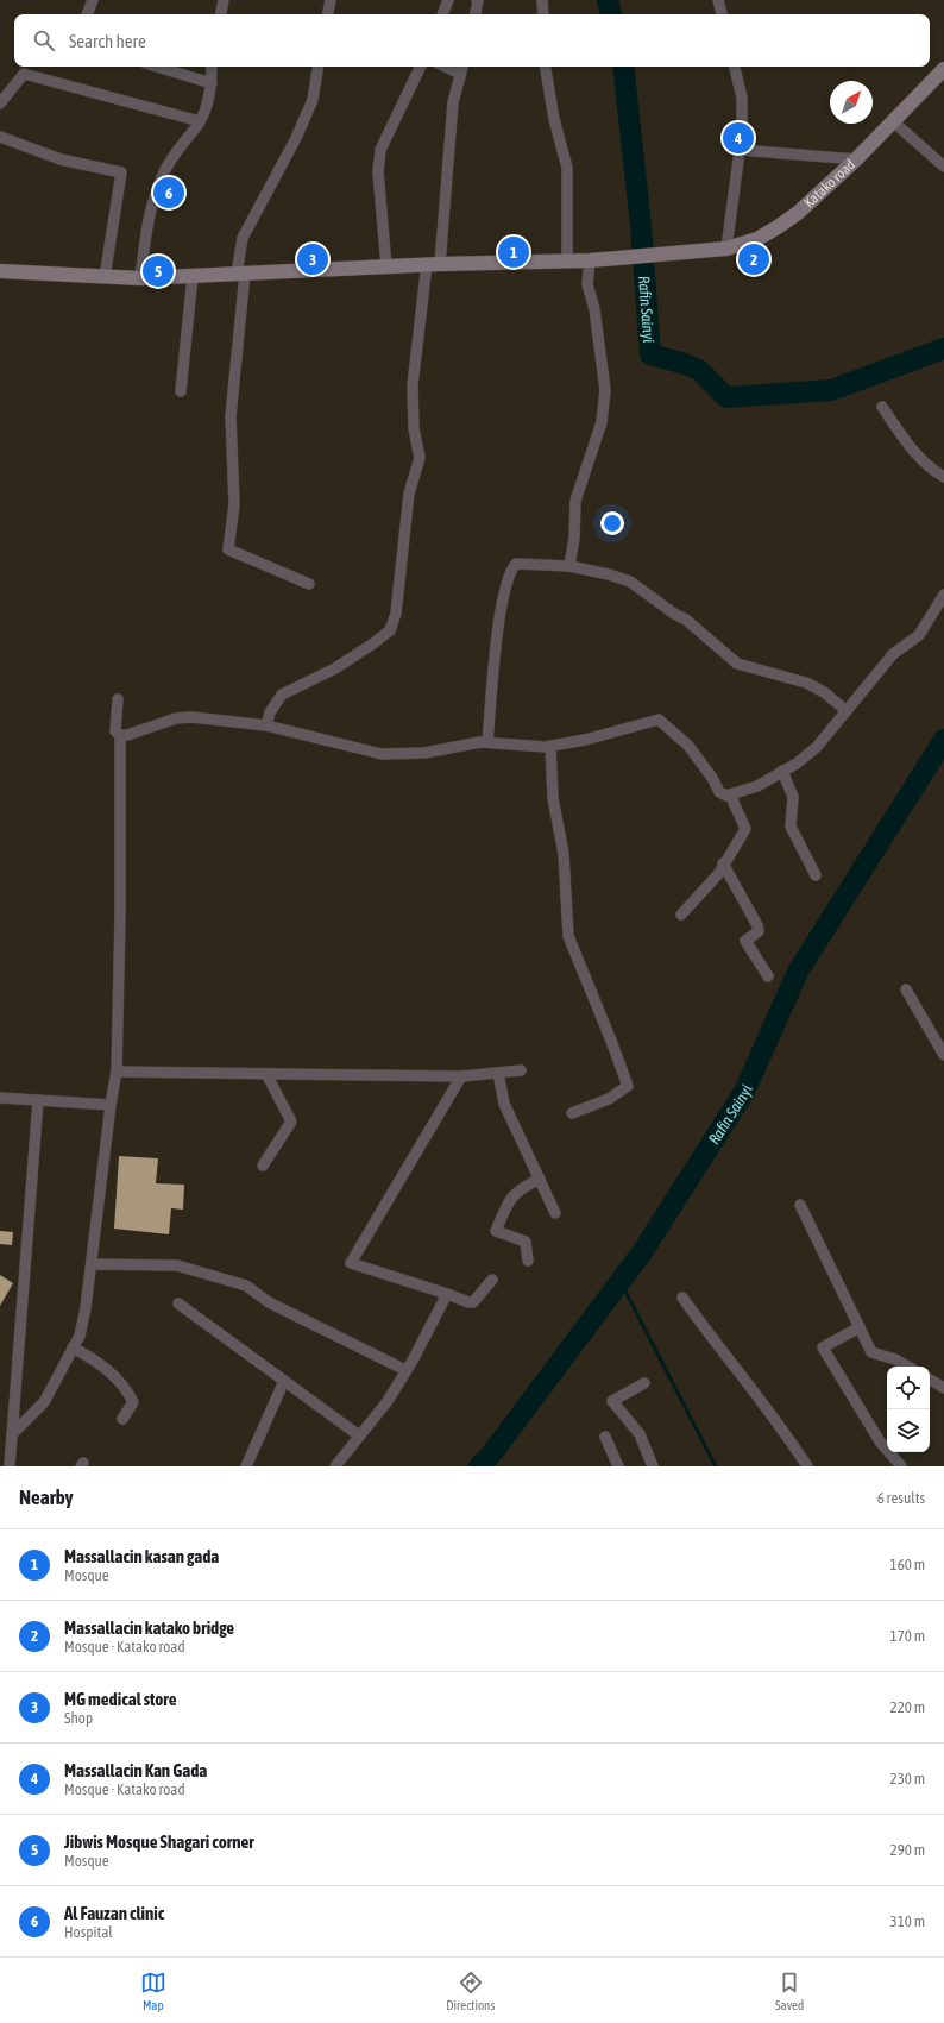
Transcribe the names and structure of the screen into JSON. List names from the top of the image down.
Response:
{
  "streets": {
    "street": ["Katako road"]
  },
  "water": ["Rafin Sainyi"],
  "north": "top right",
  "page": {
    "search": "Search here",
    "pins": [
      "4",
      "6",
      "1",
      "2",
      "3",
      "5"
    ],
    "heading": ["Nearby", "6 results"],
    "list": [
      {
        "mark": "1",
        "name": "Massallacin kasan gada",
        "note": "Mosque",
        "value": "160 m"
      },
      {
        "mark": "2",
        "name": "Massallacin katako bridge",
        "note": "Mosque · Katako road",
        "value": "170 m"
      },
      {
        "mark": "3",
        "name": "MG medical store",
        "note": "Shop",
        "value": "220 m"
      },
      {
        "mark": "4",
        "name": "Massallacin Kan Gada",
        "note": "Mosque · Katako road",
        "value": "230 m"
      },
      {
        "mark": "5",
        "name": "Jibwis Mosque Shagari corner",
        "note": "Mosque",
        "value": "290 m"
      },
      {
        "mark": "6",
        "name": "Al Fauzan clinic",
        "note": "Hospital",
        "value": "310 m"
      }
    ],
    "nav": ["Map", "Directions", "Saved"]
  }
}
